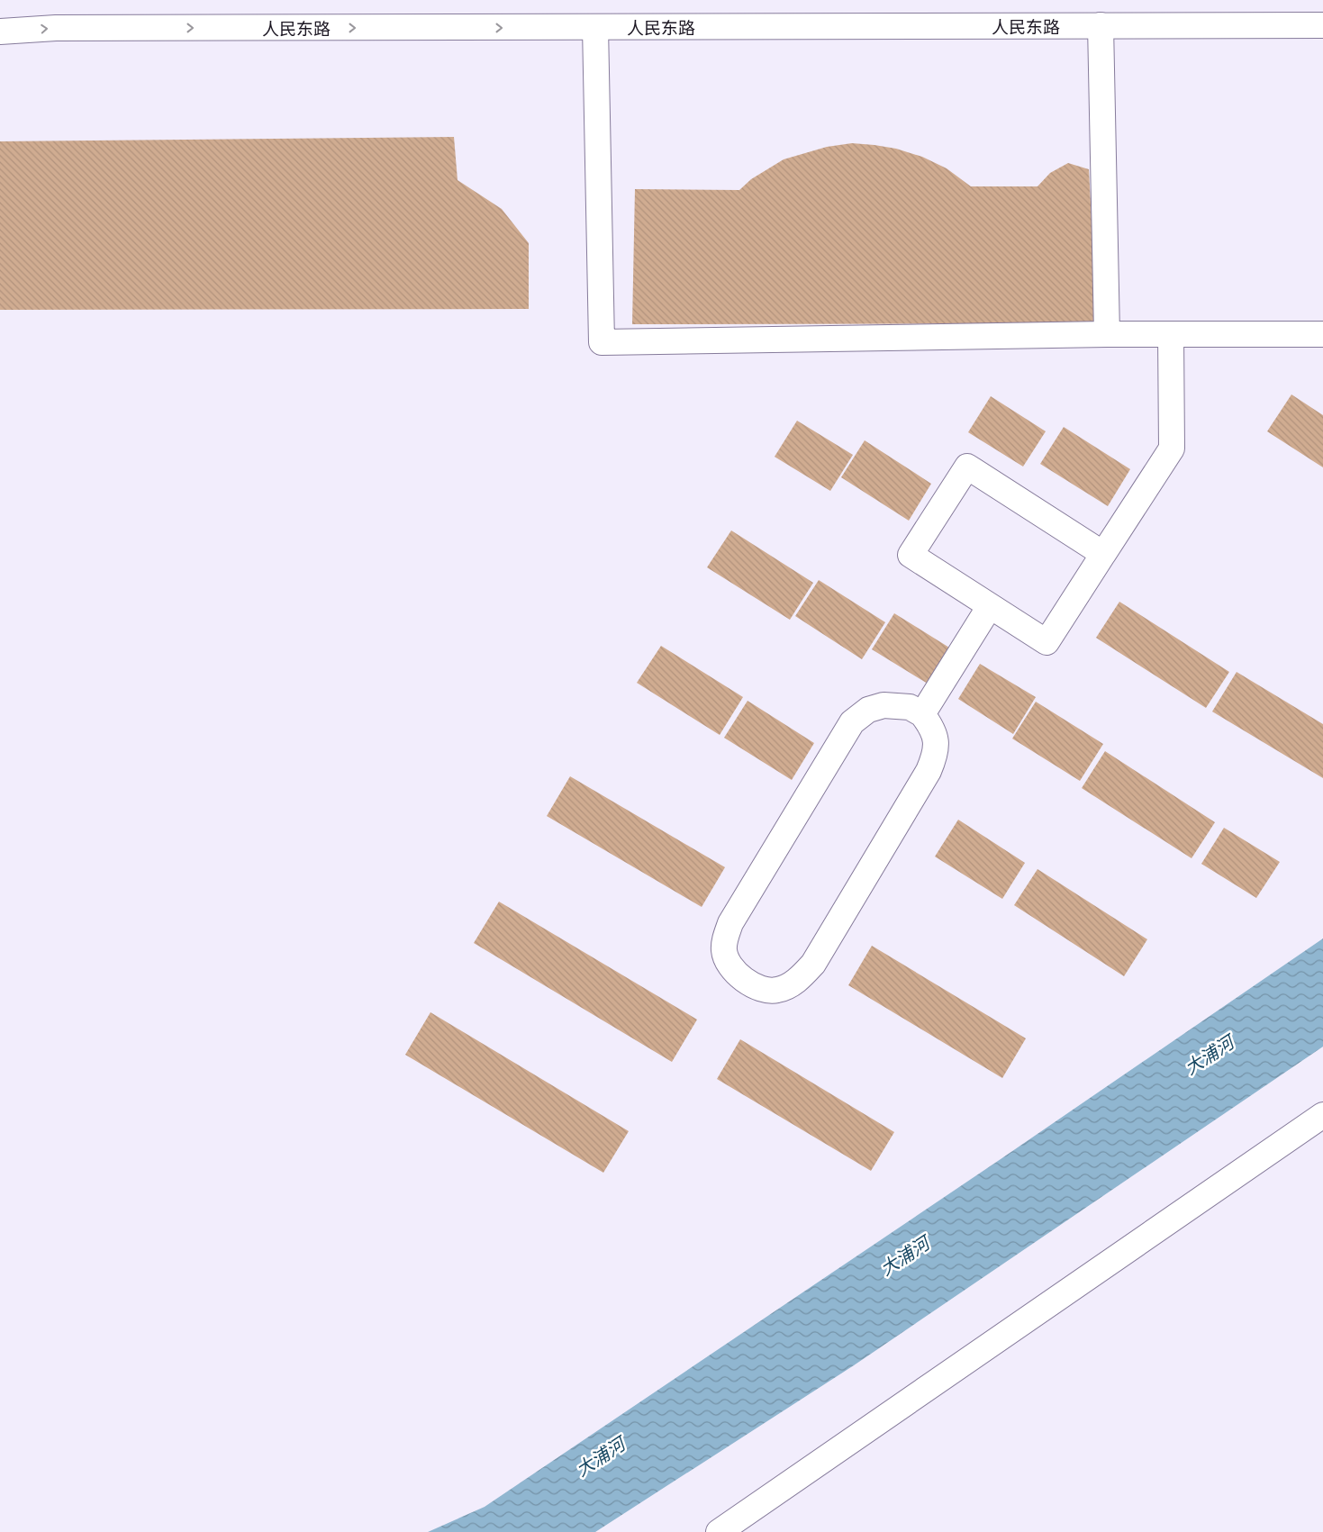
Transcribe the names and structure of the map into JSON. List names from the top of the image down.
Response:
{
  "streets": {
    "street": ["人民东路"]
  },
  "one_way": ["人民东路"],
  "water": ["大浦河"]
}
